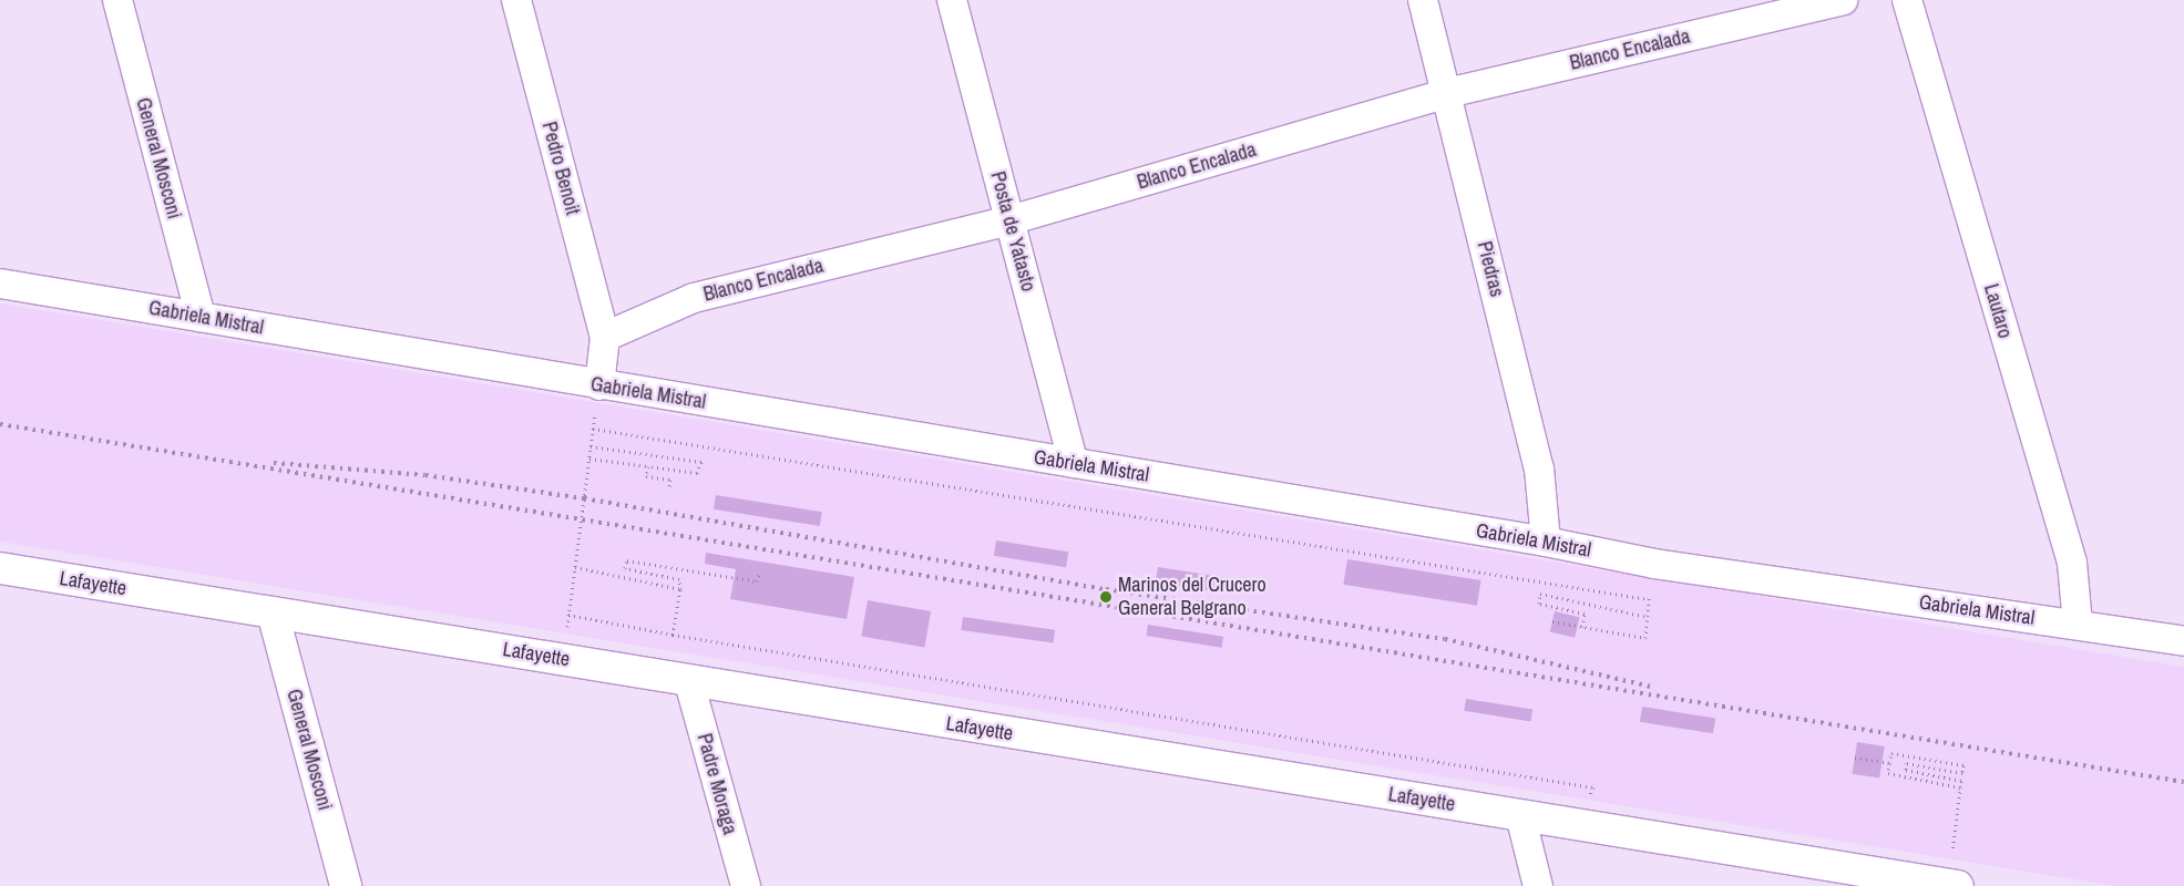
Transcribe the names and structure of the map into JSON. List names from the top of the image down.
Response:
{
  "streets": {
    "street": [
      "Blanco Encalada",
      "General Mosconi",
      "Pedro Benoit",
      "Posta de Yatasto",
      "Piedras",
      "Lautaro",
      "Gabriela Mistral",
      "Lafayette",
      "Padre Moraga"
    ]
  },
  "crossings": [
    ["Blanco Encalada", "Pedro Benoit"],
    ["Blanco Encalada", "Posta de Yatasto"],
    ["Blanco Encalada", "Piedras"],
    ["General Mosconi", "Gabriela Mistral"],
    ["General Mosconi", "Lafayette"],
    ["Posta de Yatasto", "Gabriela Mistral"],
    ["Piedras", "Gabriela Mistral"],
    ["Lautaro", "Gabriela Mistral"],
    ["Lafayette", "Padre Moraga"]
  ],
  "places": ["Marinos del Crucero General Belgrano"]
}
